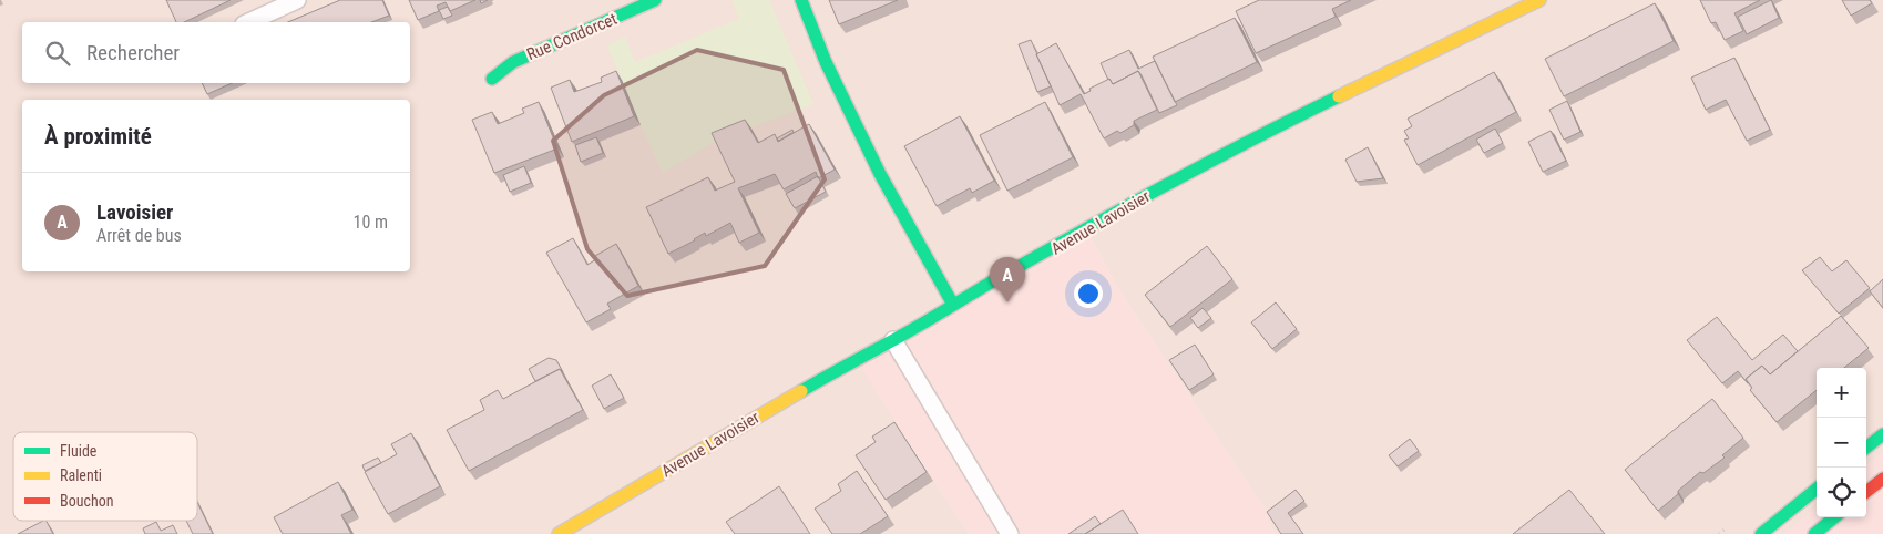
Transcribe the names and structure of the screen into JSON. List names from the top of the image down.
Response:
{
  "streets": {
    "main road": ["Rue Condorcet", "Avenue Lavoisier"]
  },
  "legend": ["Fluide", "Ralenti", "Bouchon"],
  "page": {
    "search": "Rechercher",
    "heading": "À proximité",
    "list": [
      {
        "mark": "A",
        "name": "Lavoisier",
        "note": "Arrêt de bus",
        "value": "10 m"
      }
    ],
    "pins": "A",
    "map_buttons": ["+", "−"]
  }
}
